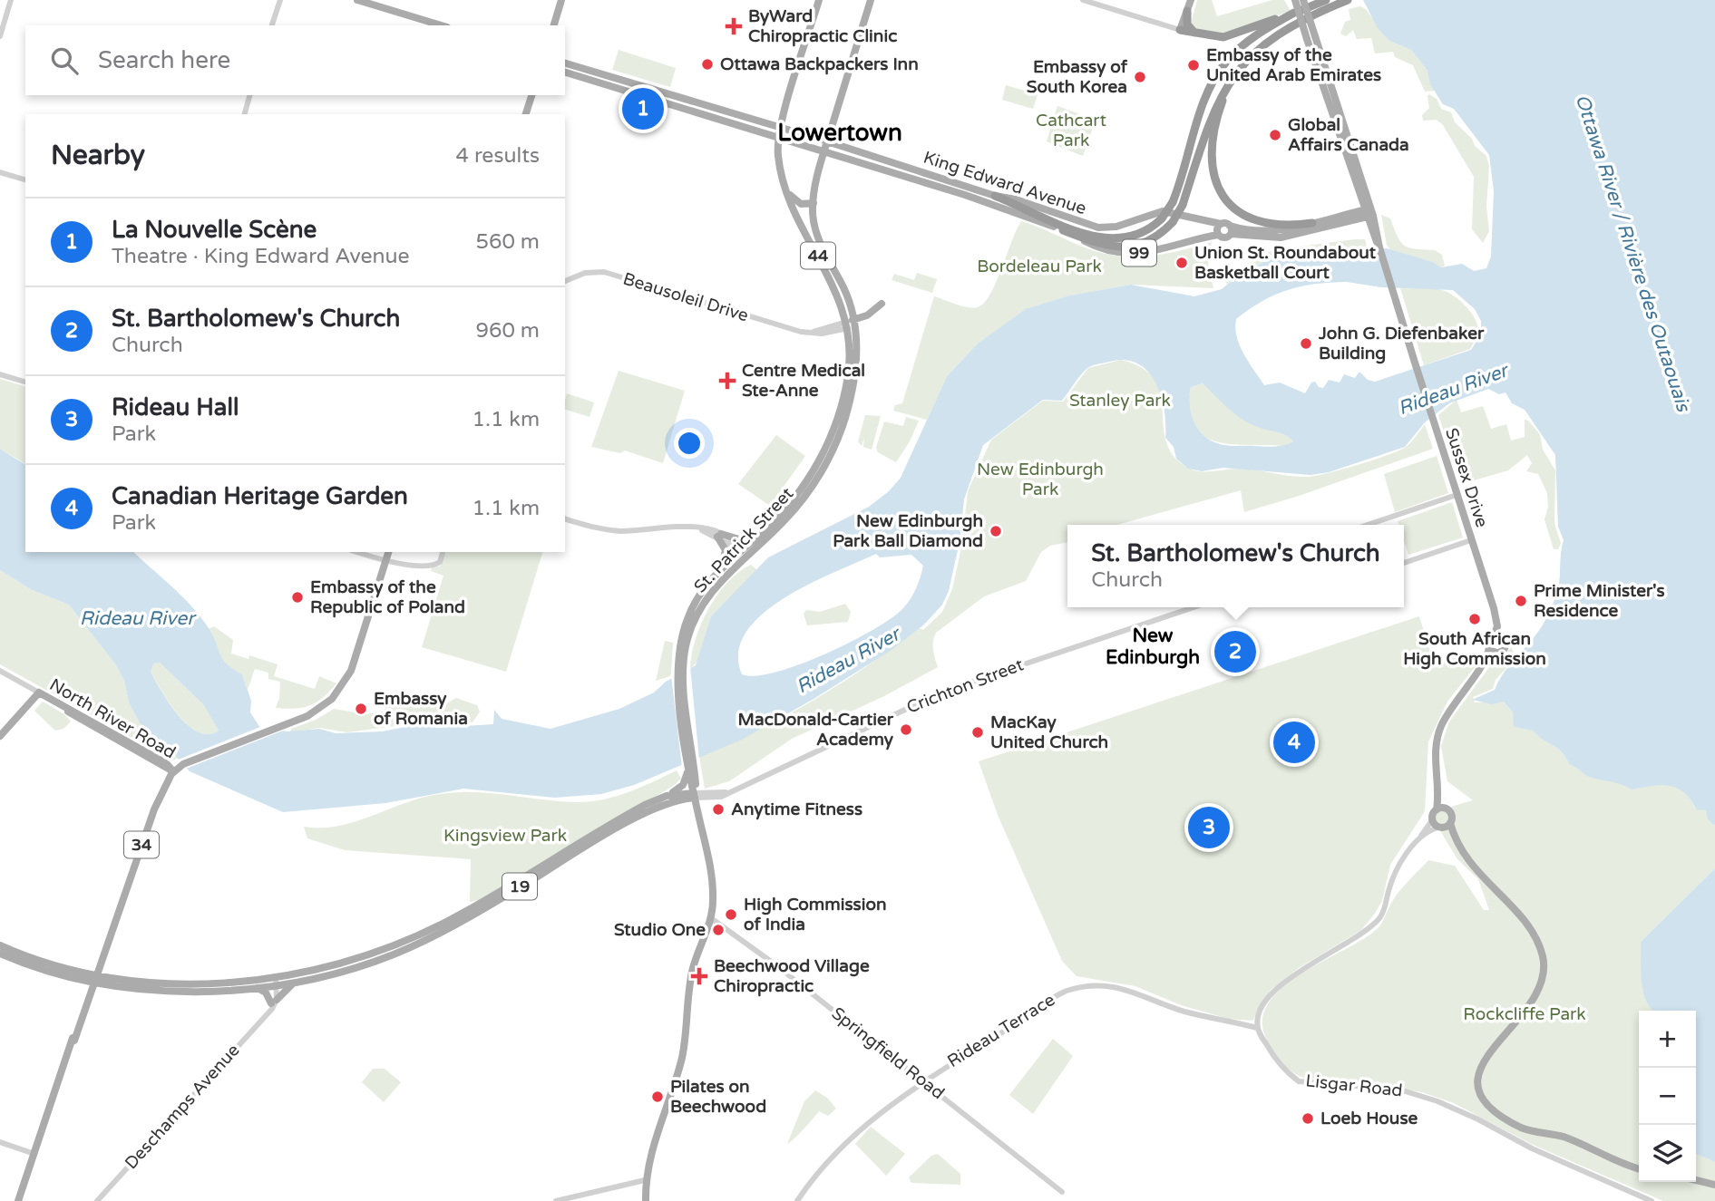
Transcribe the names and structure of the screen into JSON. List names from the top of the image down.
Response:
{
  "streets": {
    "main road": [
      "King Edward Avenue",
      "99",
      "44",
      "Sussex Drive",
      "St. Patrick Street",
      "North River Road",
      "34",
      "19"
    ],
    "street": [
      "Beausoleil Drive",
      "Crichton Street",
      "Rideau Terrace",
      "Springfield Road",
      "Lisgar Road",
      "Deschamps Avenue"
    ]
  },
  "crossings": [
    ["King Edward Avenue", "44"],
    ["King Edward Avenue", "St. Patrick Street"],
    ["44", "St. Patrick Street"],
    ["44", "Crichton Street"],
    ["44", "19"],
    ["44", "Springfield Road"],
    ["Beausoleil Drive", "St. Patrick Street"],
    ["St. Patrick Street", "Crichton Street"],
    ["St. Patrick Street", "19"],
    ["Crichton Street", "19"],
    ["North River Road", "34"],
    ["34", "19"],
    ["19", "Deschamps Avenue"],
    ["Rideau Terrace", "Springfield Road"],
    ["Rideau Terrace", "Lisgar Road"]
  ],
  "districts": ["Lowertown", "New Edinburgh"],
  "water": ["Ottawa River / Rivière des Outaouais", "Rideau River"],
  "parks": [
    "Cathcart Park",
    "Bordeleau Park",
    "Stanley Park",
    "New Edinburgh Park",
    "Kingsview Park",
    "Rockcliffe Park"
  ],
  "places": {
    "health": ["ByWard Chiropractic Clinic", "Centre Medical Ste-Anne", "Beechwood Village Chiropractic"],
    "other": [
      "Ottawa Backpackers Inn",
      "Embassy of the United Arab Emirates",
      "Embassy of South Korea",
      "Global Affairs Canada",
      "Union St. Roundabout Basketball Court",
      "John G. Diefenbaker Building",
      "New Edinburgh Park Ball Diamond",
      "Embassy of the Republic of Poland",
      "Prime Minister's Residence",
      "South African High Commission",
      "Embassy of Romania",
      "MacDonald-Cartier Academy",
      "MacKay United Church",
      "Anytime Fitness",
      "High Commission of India",
      "Studio One",
      "Pilates on Beechwood",
      "Loeb House"
    ]
  },
  "page": {
    "search": "Search here",
    "pins": [
      "1",
      "2",
      "4",
      "3"
    ],
    "heading": ["Nearby", "4 results"],
    "list": [
      {
        "mark": "1",
        "name": "La Nouvelle Scène",
        "note": "Theatre · King Edward Avenue",
        "value": "560 m"
      },
      {
        "mark": "2",
        "name": "St. Bartholomew's Church",
        "note": "Church",
        "value": "960 m"
      },
      {
        "mark": "3",
        "name": "Rideau Hall",
        "note": "Park",
        "value": "1.1 km"
      },
      {
        "mark": "4",
        "name": "Canadian Heritage Garden",
        "note": "Park",
        "value": "1.1 km"
      }
    ],
    "popup": ["St. Bartholomew's Church", "Church"],
    "map_buttons": ["+", "−"]
  }
}
